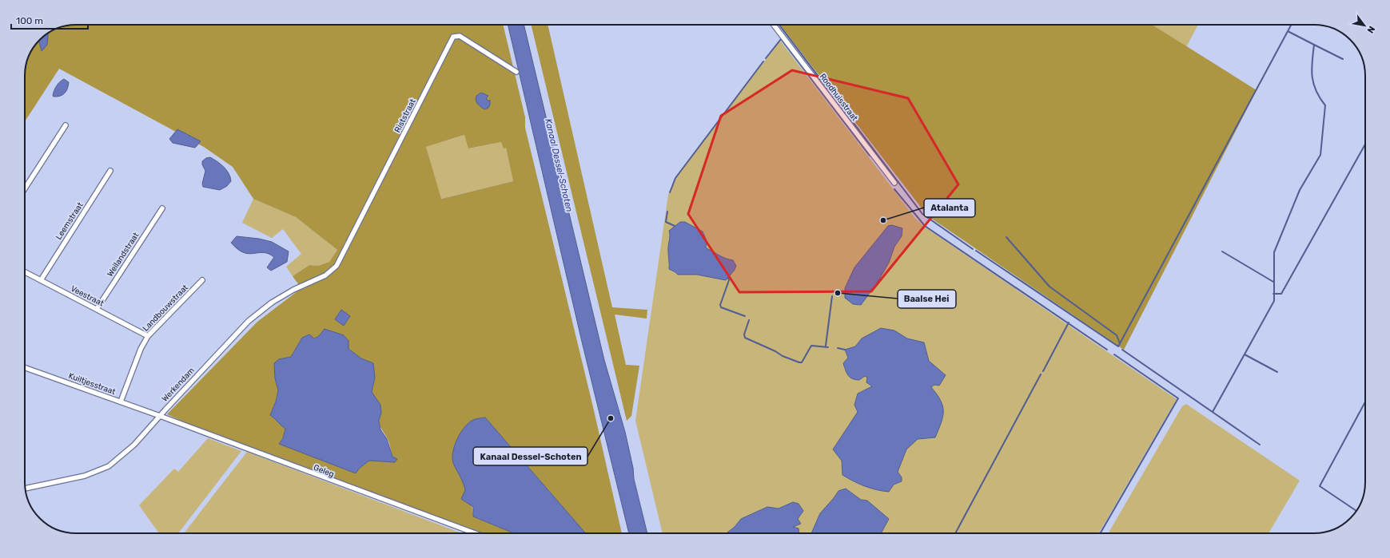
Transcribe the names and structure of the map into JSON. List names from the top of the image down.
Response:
{
  "streets": {
    "street": [
      "Roodhuisstraat",
      "Riststraat",
      "Leemstraat",
      "Weilandstraat",
      "Veestraat",
      "Landbouwstraat",
      "Kuiltjesstraat",
      "Werkendam",
      "Geleg"
    ]
  },
  "crossings": [
    ["Riststraat", "Werkendam"],
    ["Leemstraat", "Veestraat"],
    ["Weilandstraat", "Veestraat"],
    ["Veestraat", "Landbouwstraat"],
    ["Landbouwstraat", "Kuiltjesstraat"],
    ["Kuiltjesstraat", "Werkendam"],
    ["Kuiltjesstraat", "Geleg"],
    ["Werkendam", "Geleg"]
  ],
  "water": ["Kanaal Dessel-Schoten"],
  "places": ["Atalanta", "Baalse Hei", "Kanaal Dessel-Schoten"],
  "scale_bar": "100 m",
  "north": "bottom right"
}
